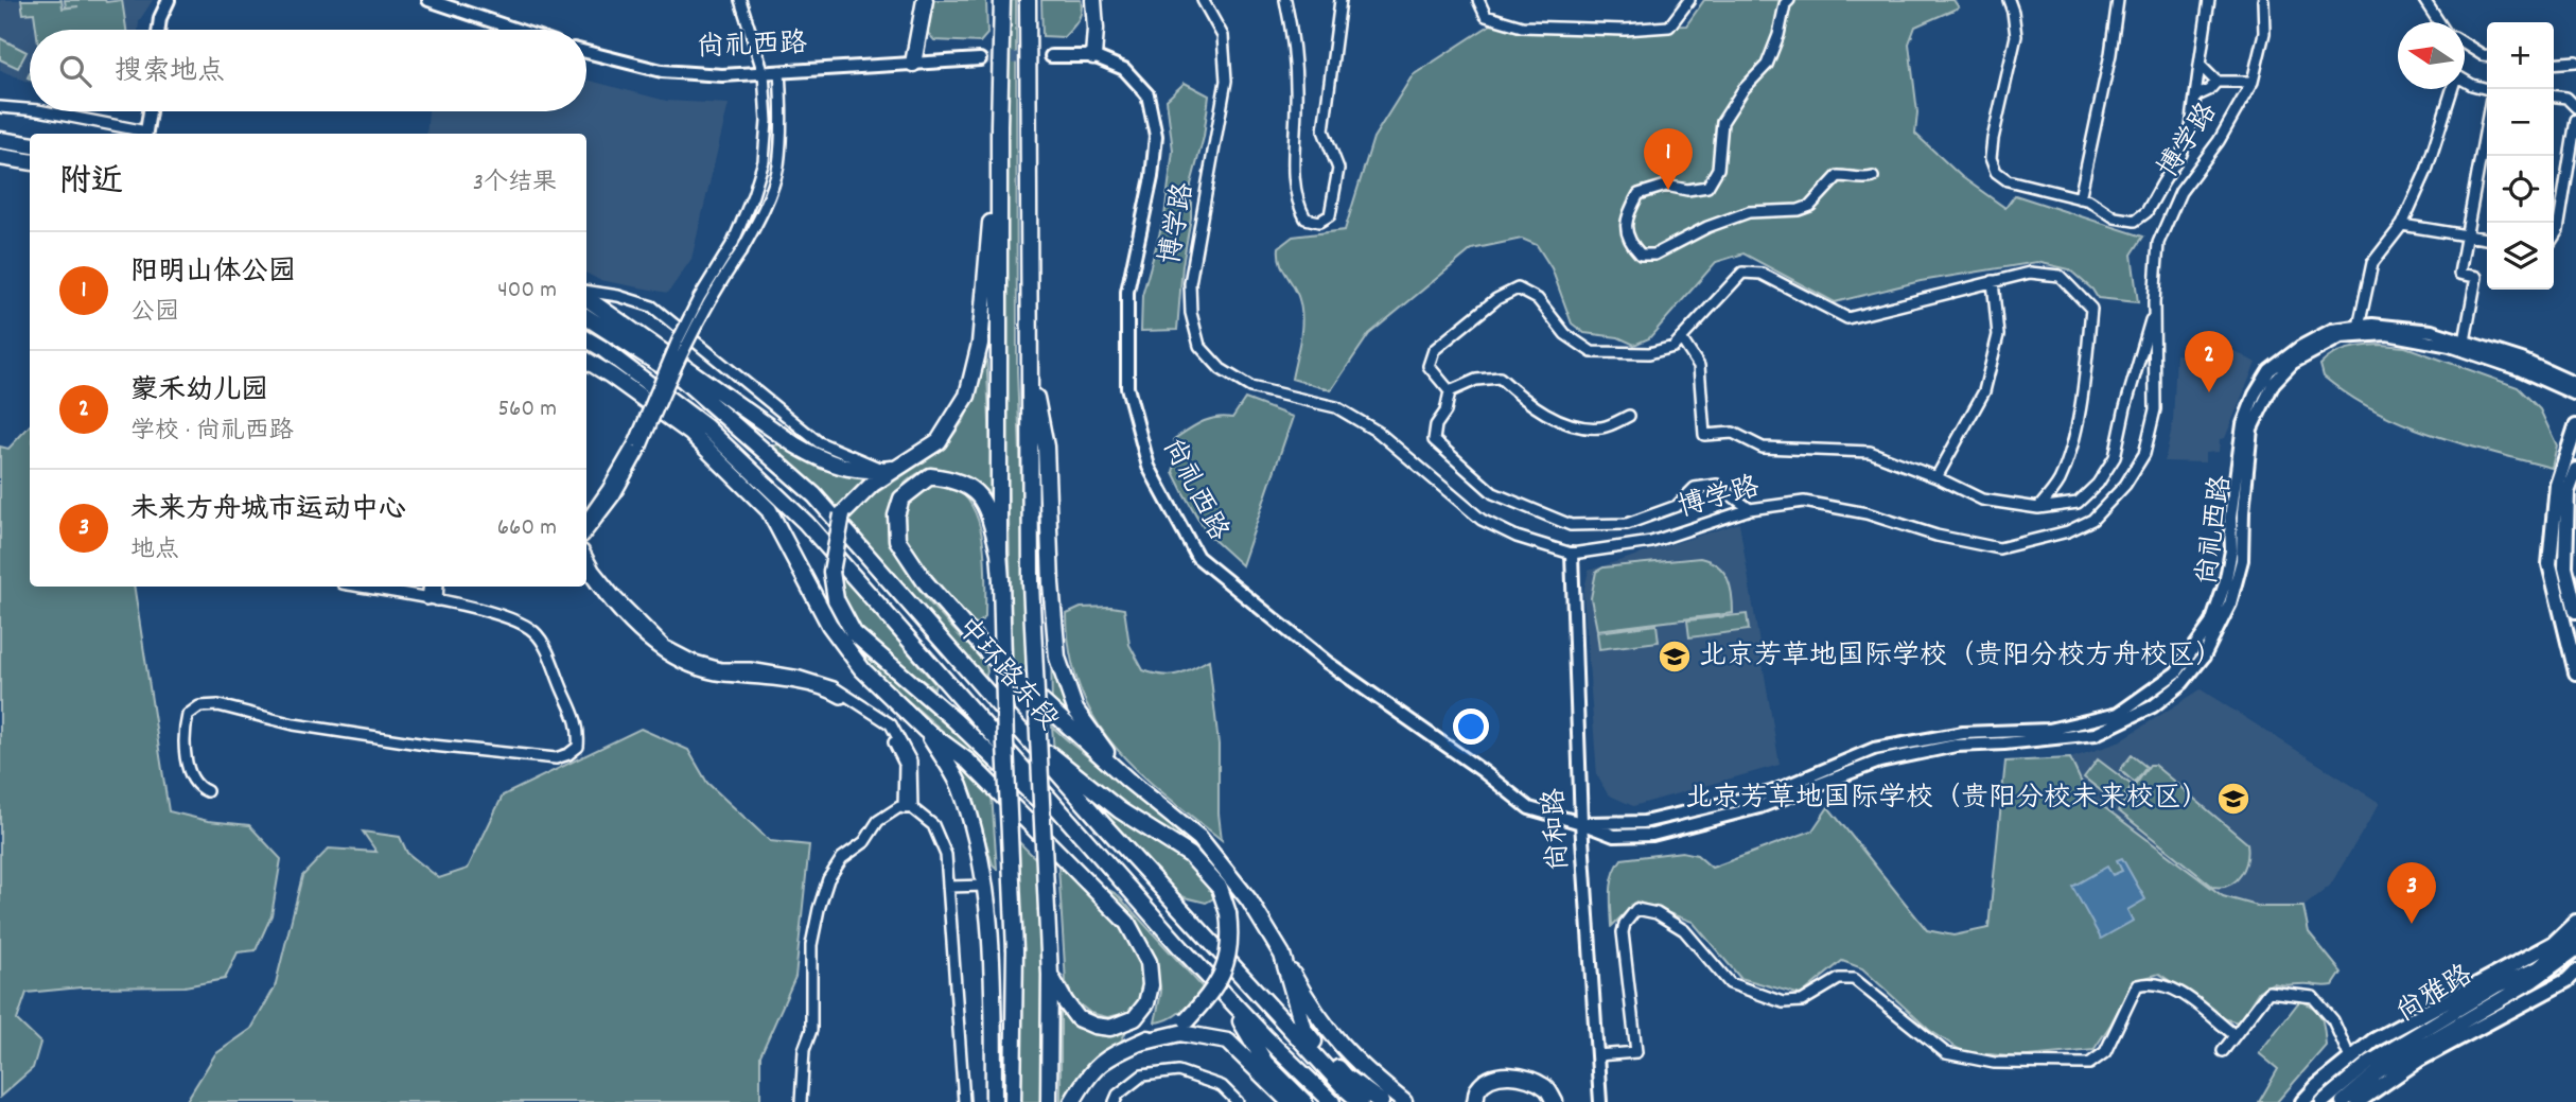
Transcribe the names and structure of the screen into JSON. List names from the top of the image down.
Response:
{
  "streets": {
    "highway": ["中环路东段"],
    "main road": ["尚雅路"],
    "street": ["尚礼西路", "博学路", "尚和路"]
  },
  "crossings": [
    ["尚礼西路", "尚和路"],
    ["博学路", "尚和路"]
  ],
  "places": {
    "school or university": ["北京芳草地国际学校（贵阳分校方舟校区）", "北京芳草地国际学校（贵阳分校未来校区）"]
  },
  "north": "left",
  "page": {
    "map_buttons": ["+", "−"],
    "search": "搜索地点",
    "pins": ["1", "2", "3"],
    "heading": ["附近", "3个结果"],
    "list": [
      {
        "mark": "1",
        "name": "阳明山体公园",
        "note": "公园",
        "value": "400 m"
      },
      {
        "mark": "2",
        "name": "蒙禾幼儿园",
        "note": "学校 · 尚礼西路",
        "value": "560 m"
      },
      {
        "mark": "3",
        "name": "未来方舟城市运动中心",
        "note": "地点",
        "value": "660 m"
      }
    ]
  }
}
